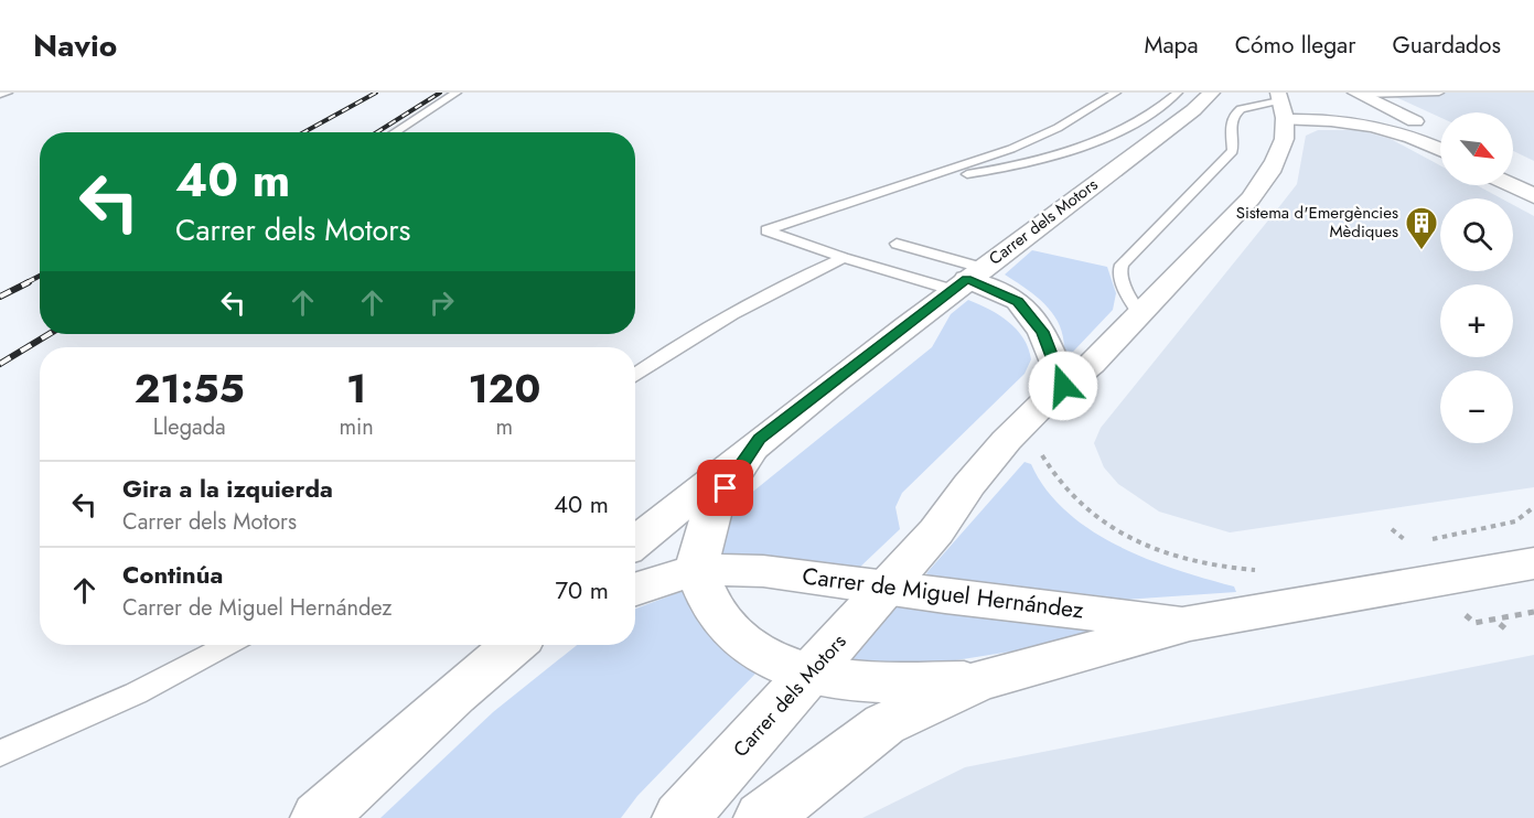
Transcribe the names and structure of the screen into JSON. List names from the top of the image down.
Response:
{
  "streets": {
    "street": ["Carrer dels Motors", "Carrer de Miguel Hernández"]
  },
  "crossings": [
    ["Carrer dels Motors", "Carrer de Miguel Hernández"]
  ],
  "places": {
    "building": ["Sistema d'Emergències Mèdiques"]
  },
  "north": "bottom right",
  "page": {
    "header": "Navio",
    "nav": ["Mapa", "Cómo llegar", "Guardados"],
    "map_buttons": ["+", "−"],
    "turn": ["40 m", "Carrer dels Motors"],
    "eta": [
      "21:55",
      "Llegada",
      "1",
      "min",
      "120",
      "m"
    ],
    "list": [
      {
        "name": "Gira a la izquierda",
        "note": "Carrer dels Motors",
        "value": "40 m"
      },
      {
        "name": "Continúa",
        "note": "Carrer de Miguel Hernández",
        "value": "70 m"
      }
    ]
  }
}
